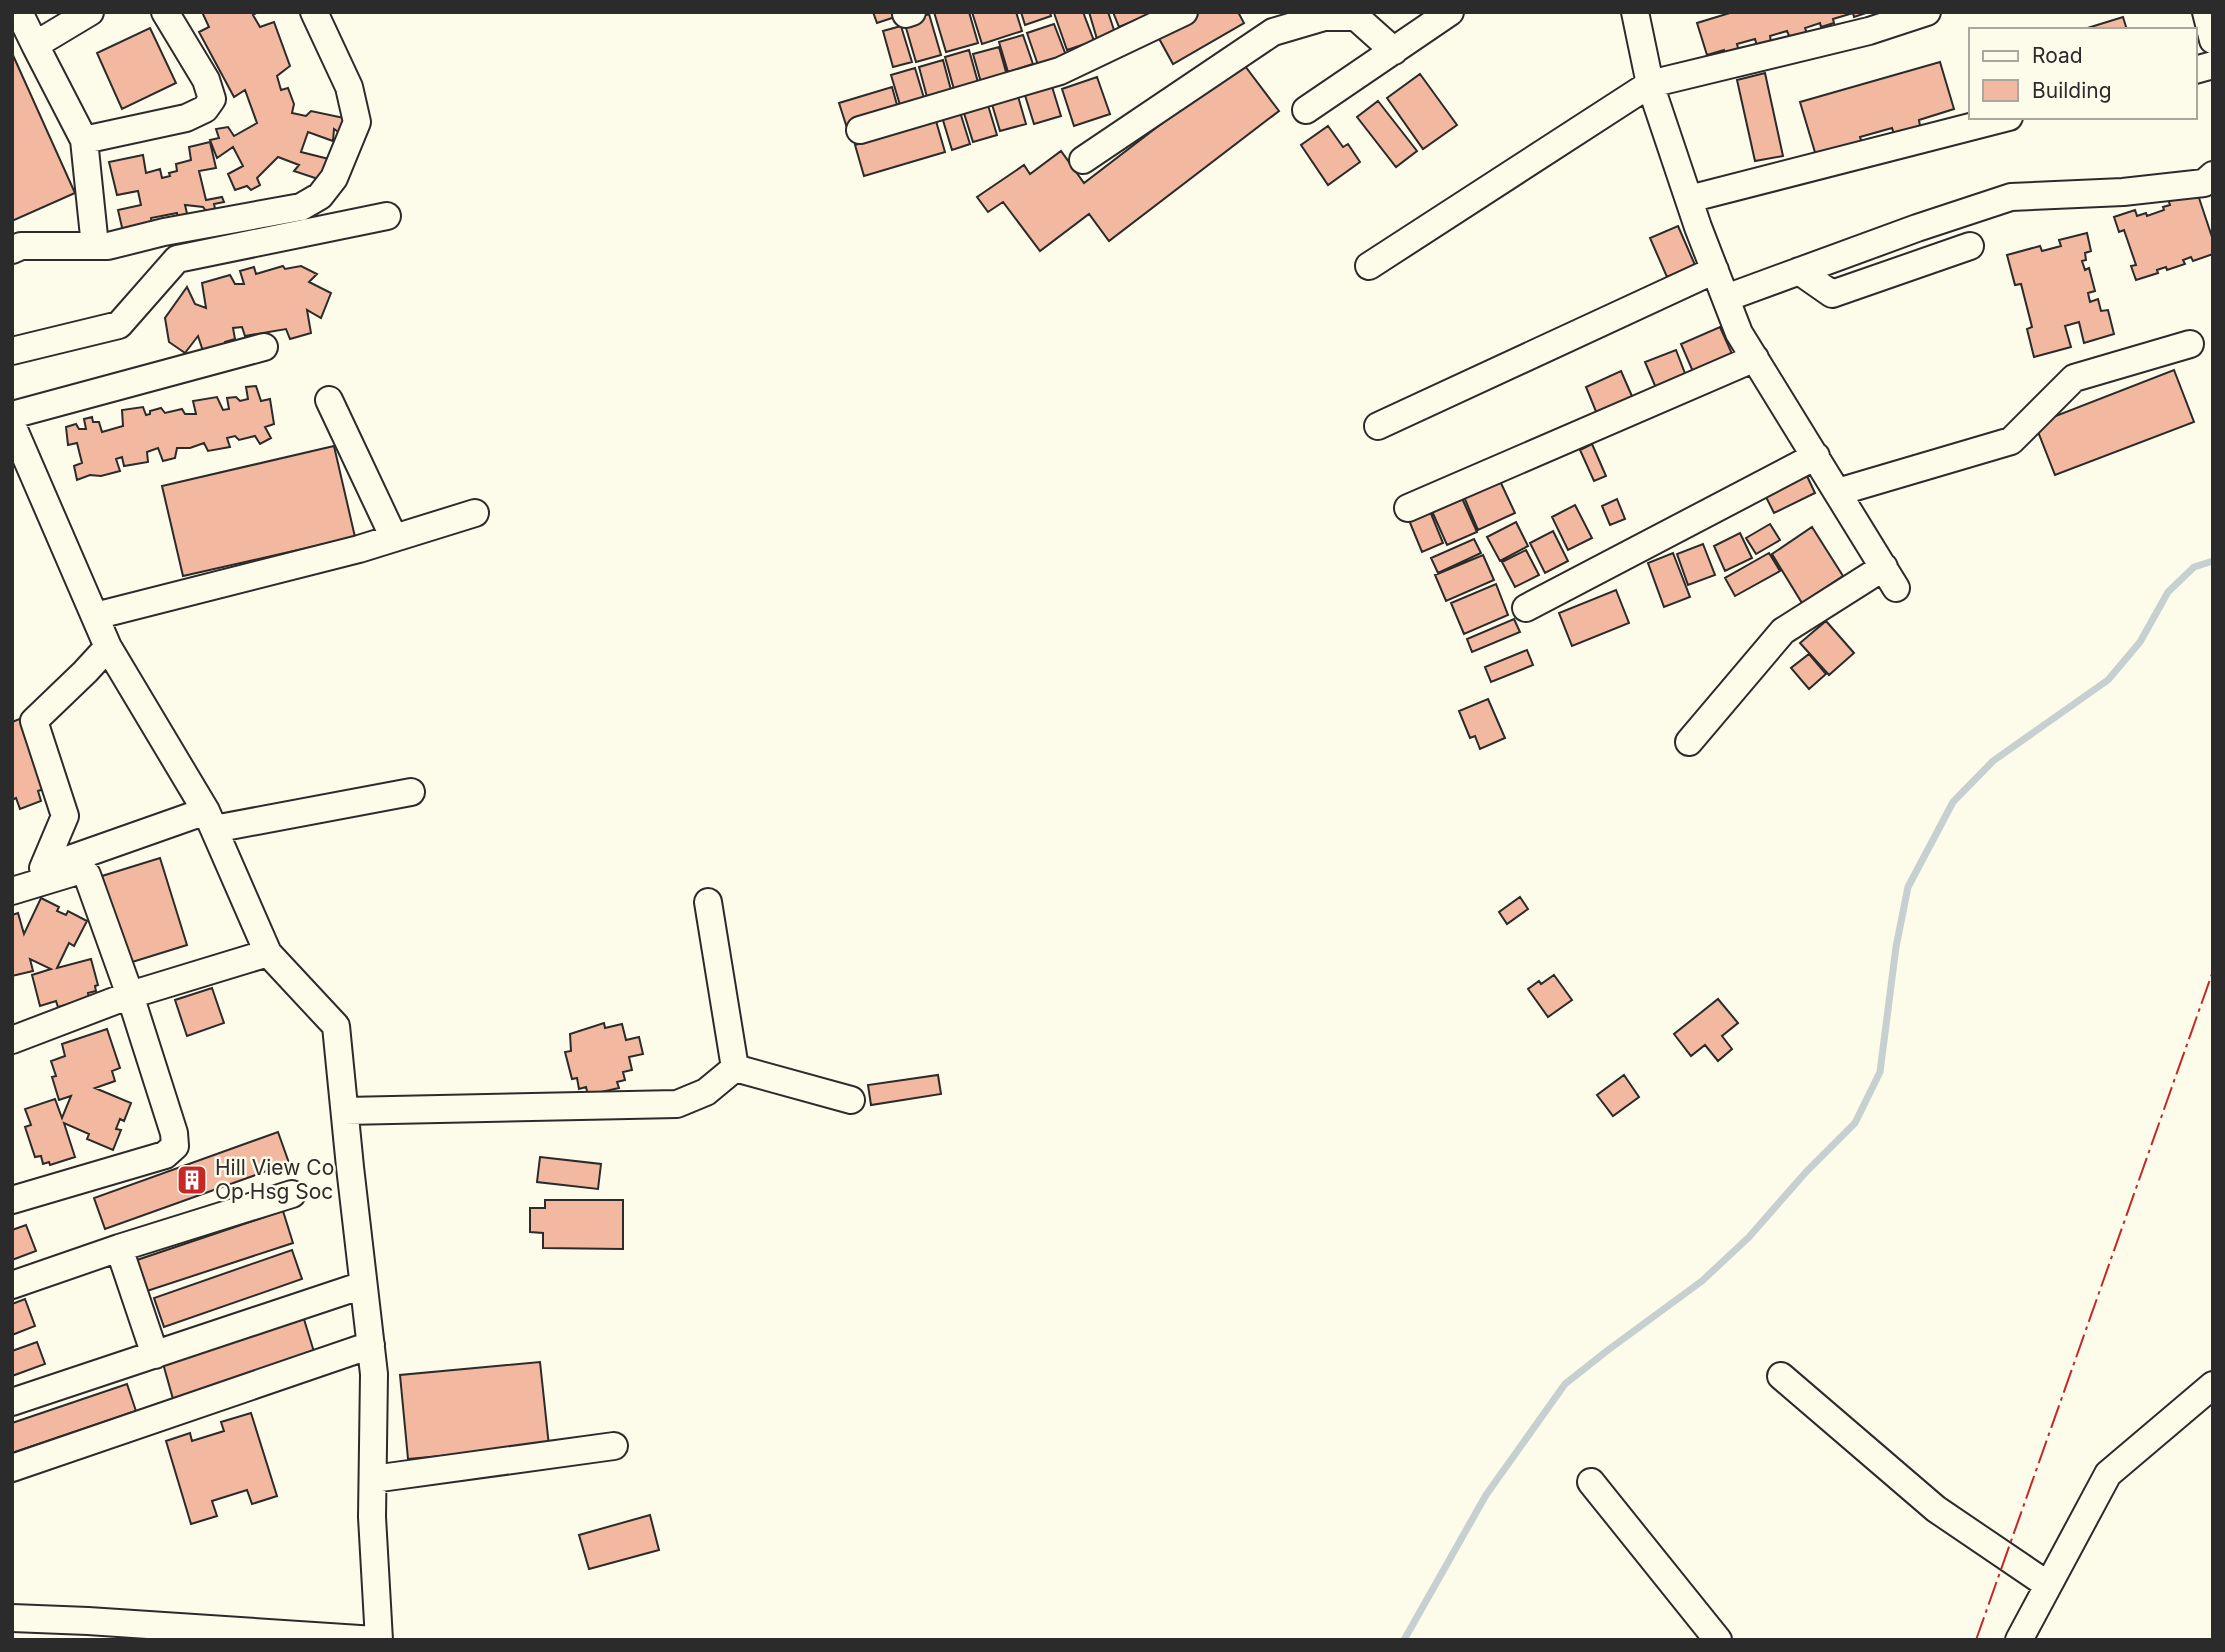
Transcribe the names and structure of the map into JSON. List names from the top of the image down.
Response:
{
  "places": {
    "building": ["Hill View Co Op Hsg Soc"]
  },
  "legend": ["Road", "Building"]
}
